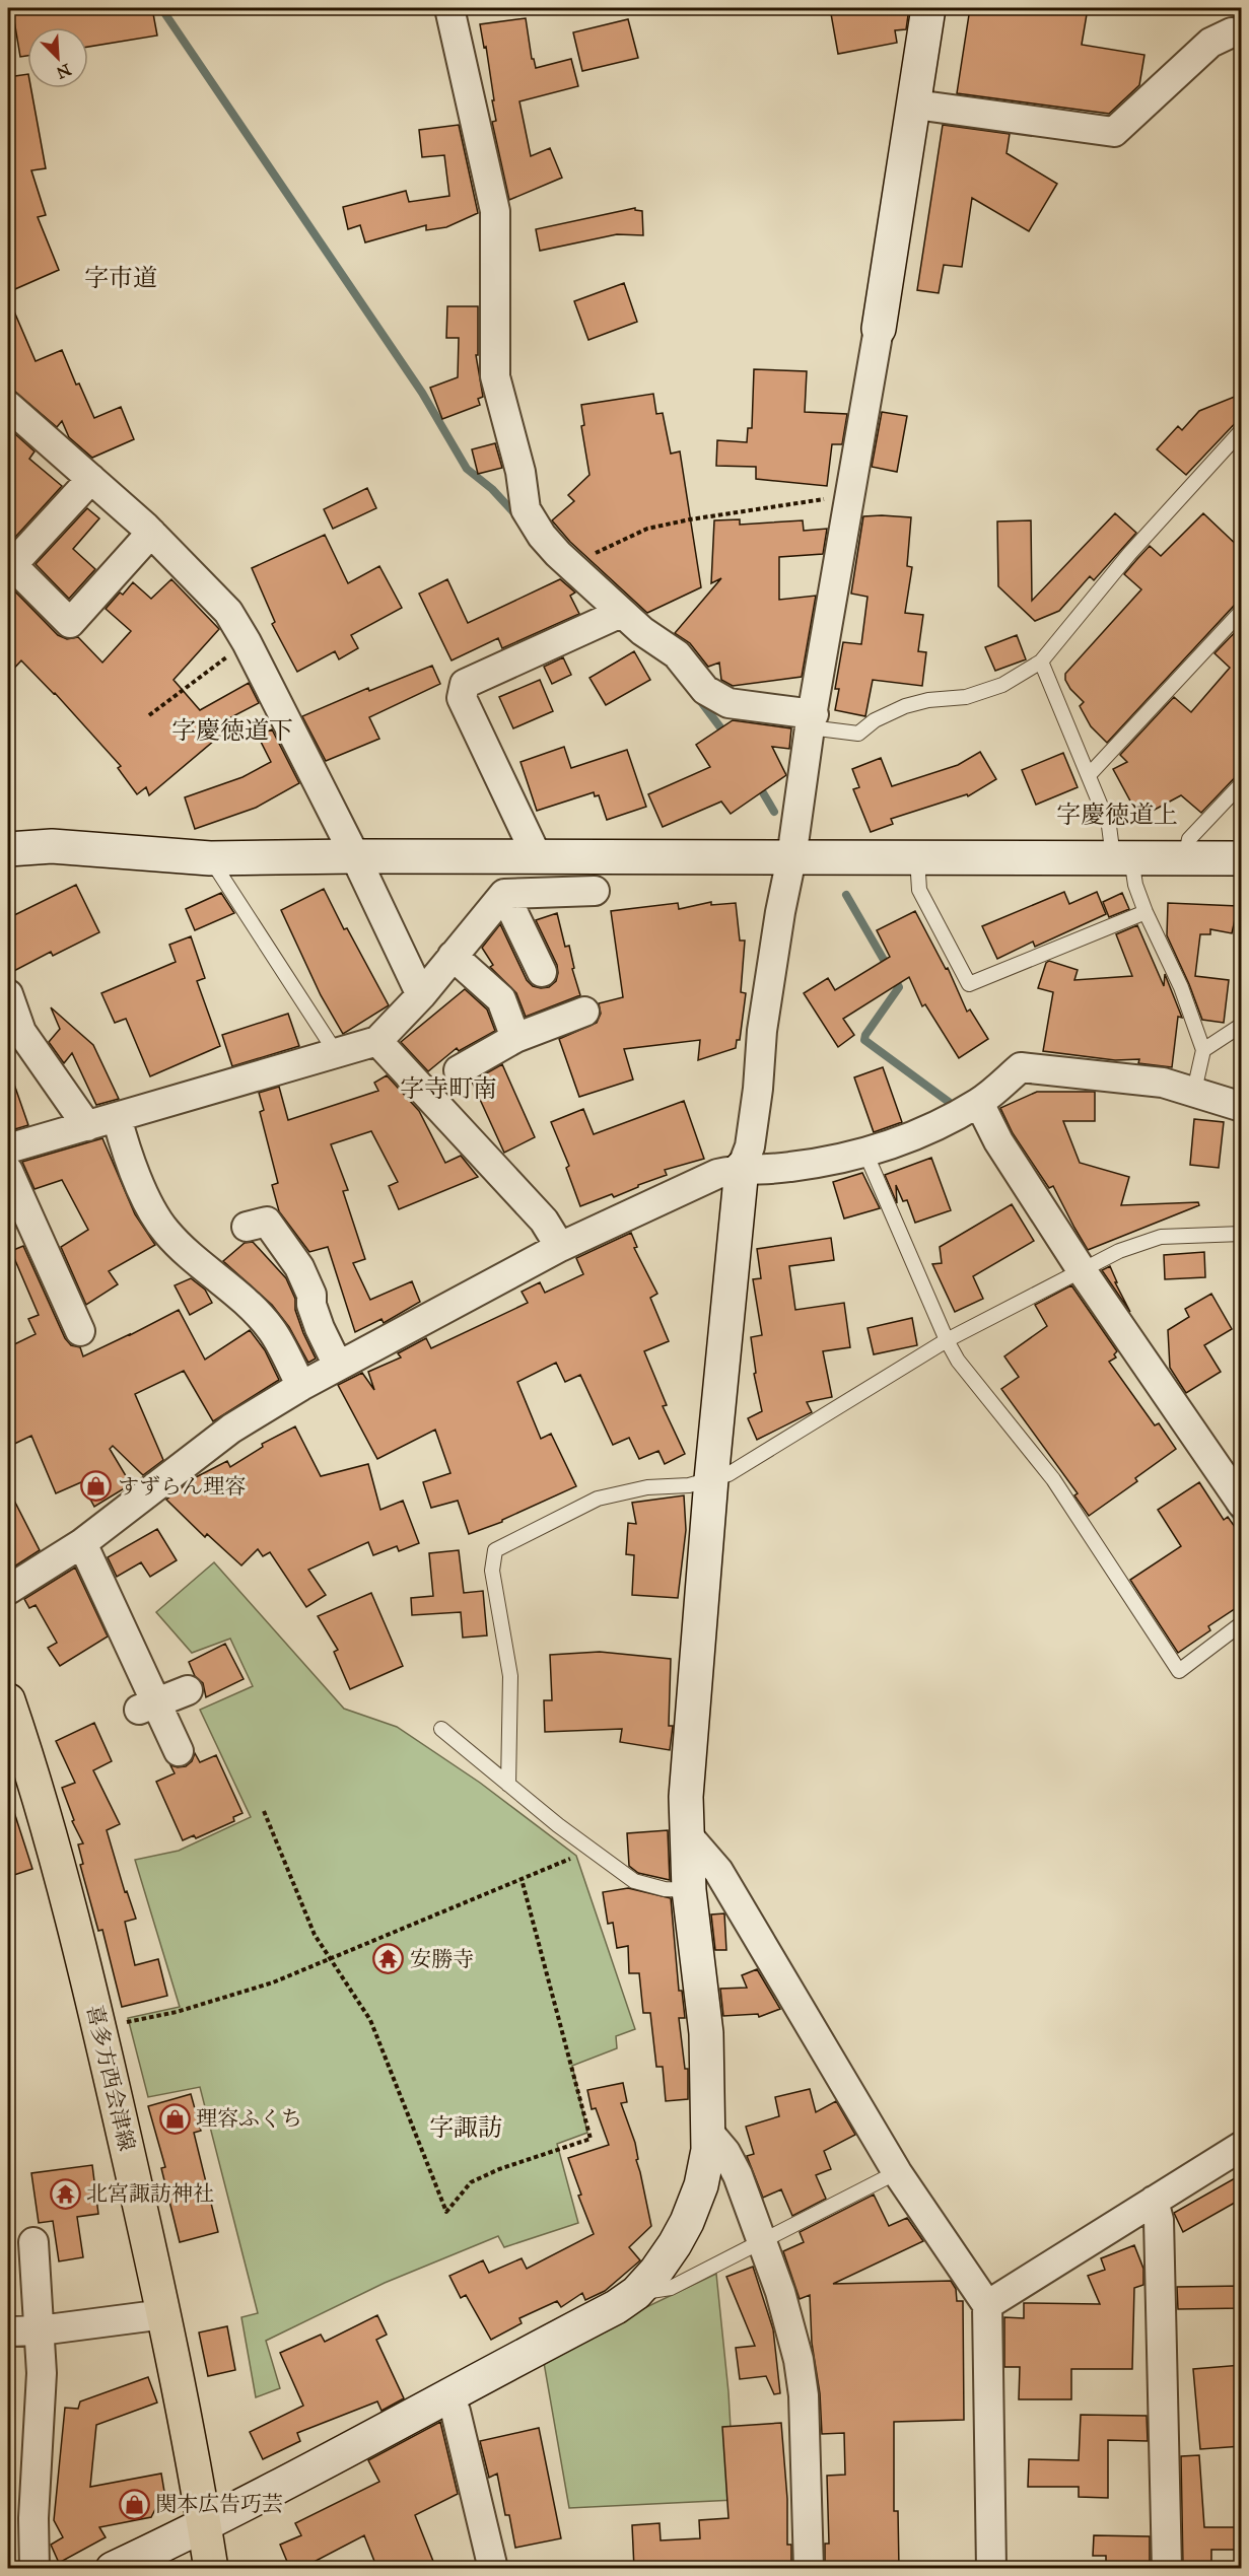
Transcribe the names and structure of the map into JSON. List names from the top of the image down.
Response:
{
  "streets": {
    "main road": ["喜多方西会津線"]
  },
  "districts": [
    "字市道",
    "字慶徳道下",
    "字慶徳道上",
    "字寺町南",
    "字諏訪"
  ],
  "places": {
    "shop": ["すずらん理容", "理容ふくち", "関本広告巧芸"],
    "temple": ["安勝寺", "北宮諏訪神社"]
  },
  "north": "bottom right"
}
